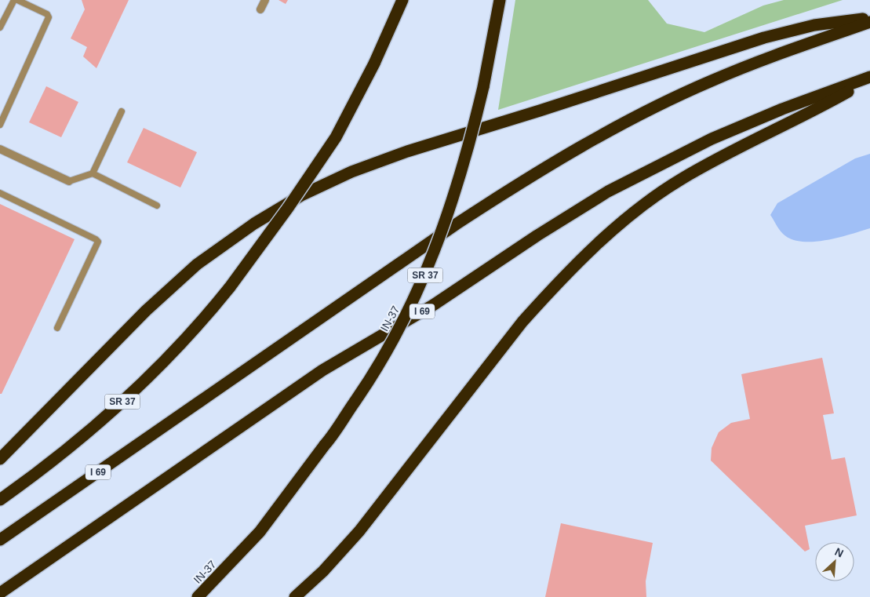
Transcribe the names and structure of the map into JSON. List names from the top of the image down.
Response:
{
  "streets": {
    "highway": ["SR 37", "I 69", "IN-37"]
  },
  "north": "top right"
}
